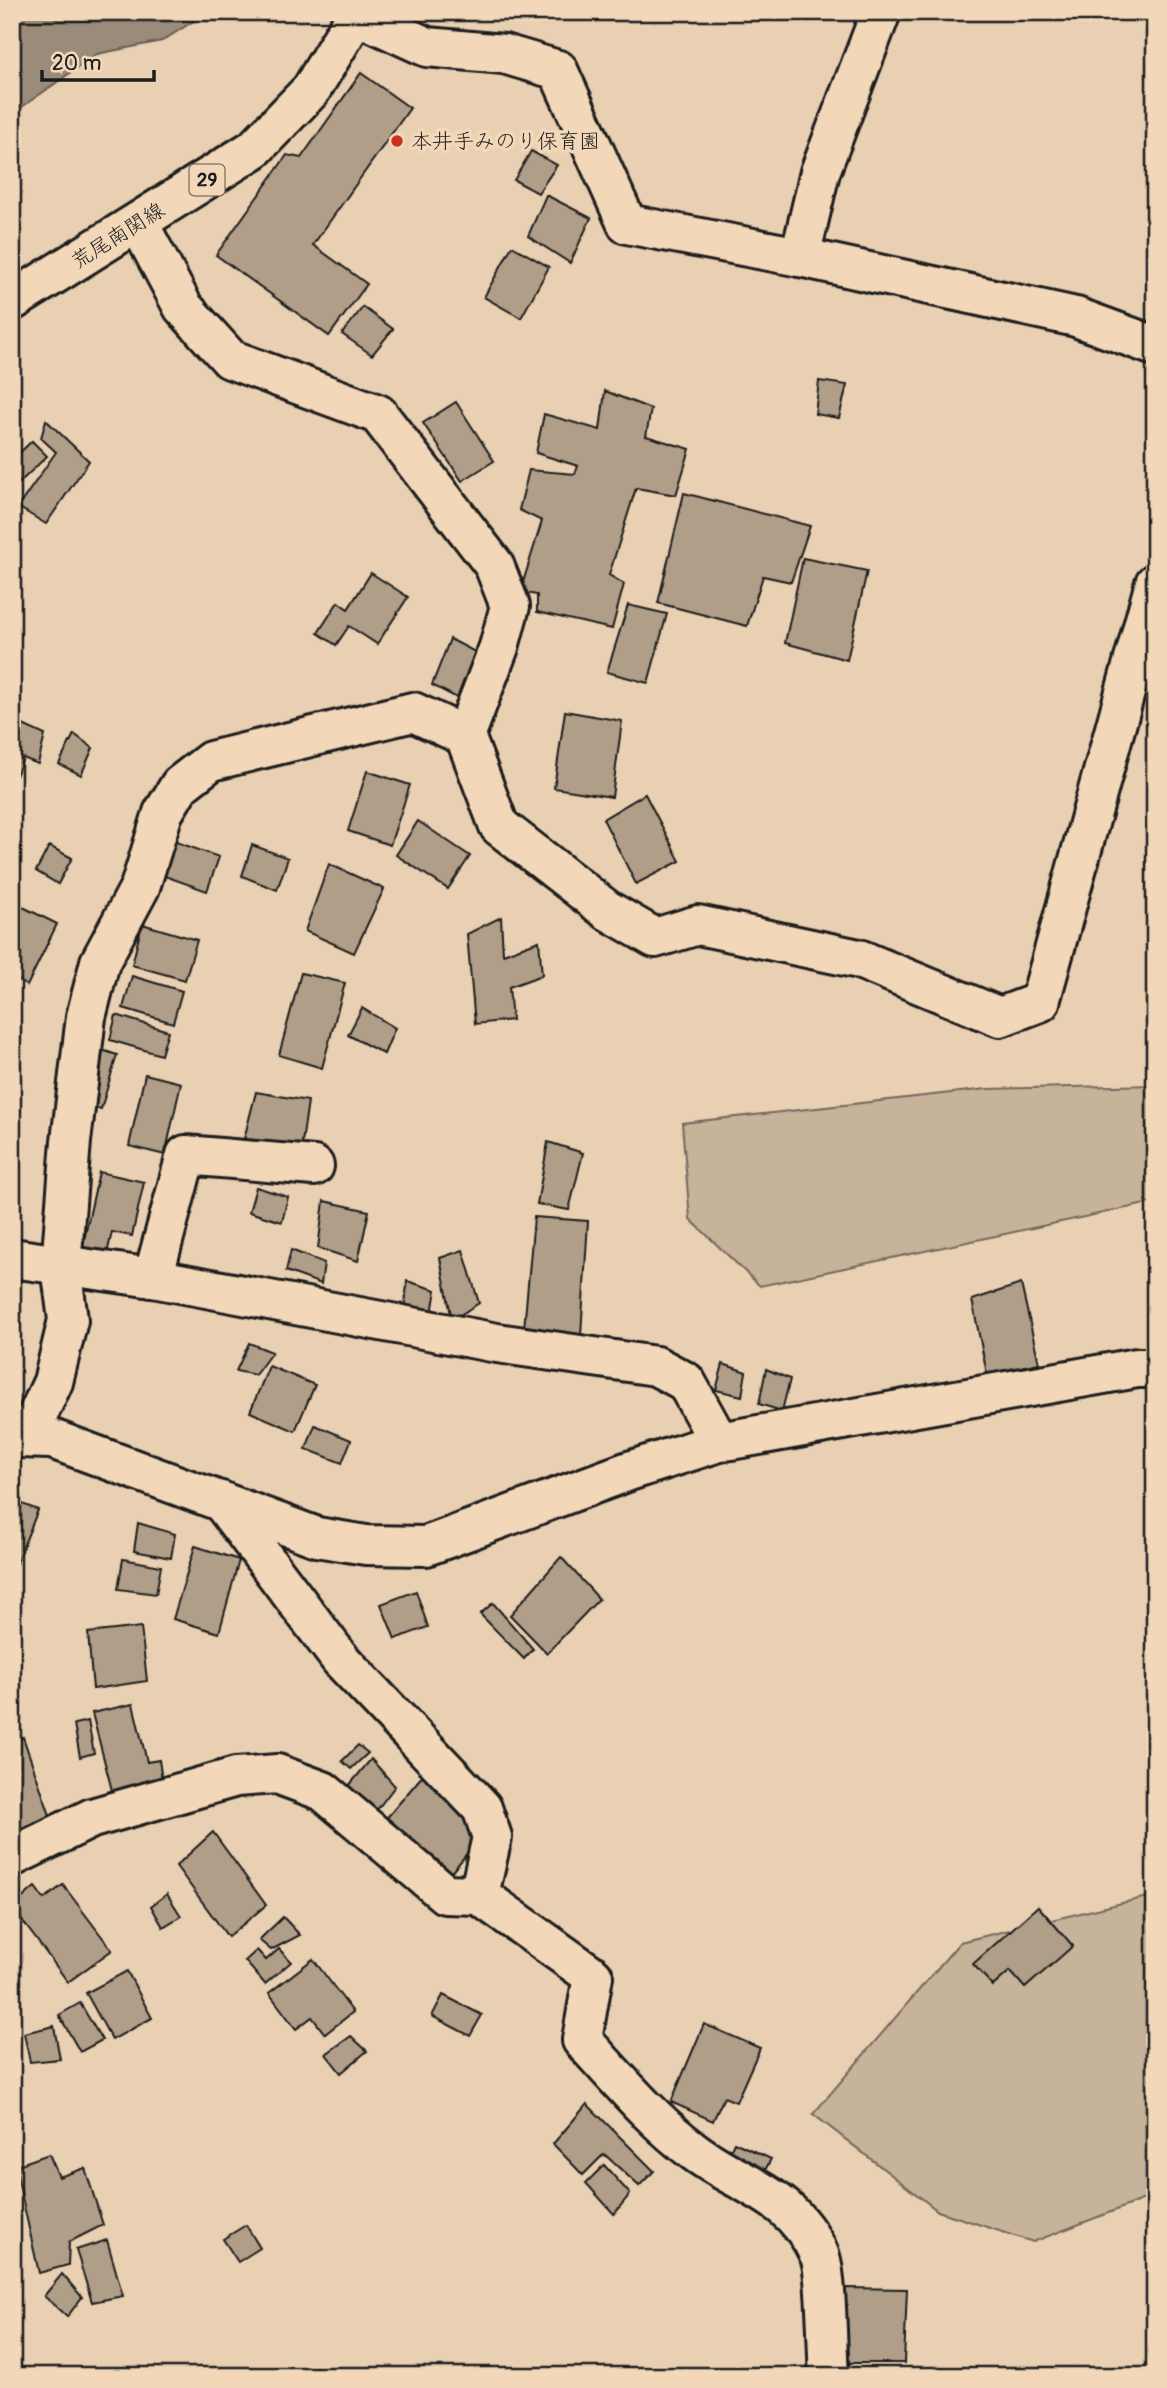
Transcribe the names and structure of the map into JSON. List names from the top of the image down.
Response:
{
  "streets": {
    "street": ["29", "荒尾南関線"]
  },
  "places": ["本井手みのり保育園"],
  "scale_bar": "20 m"
}
